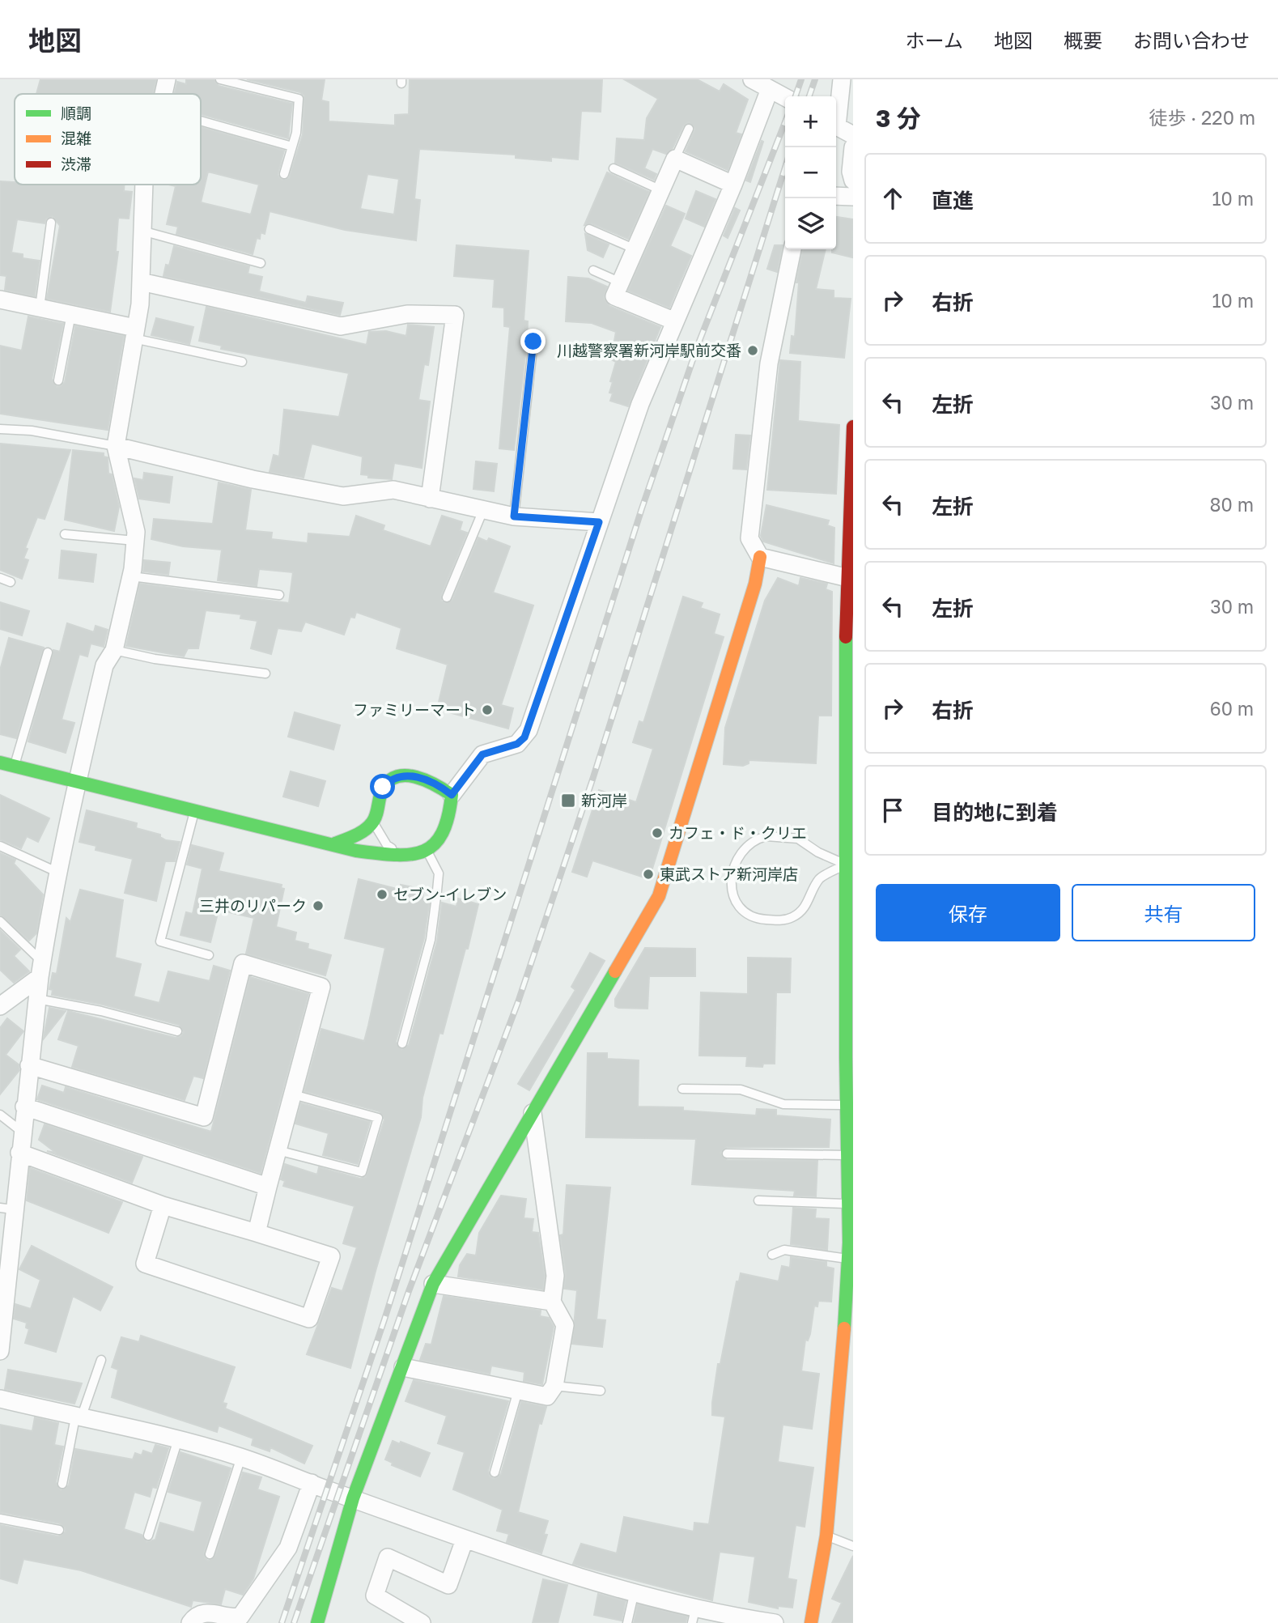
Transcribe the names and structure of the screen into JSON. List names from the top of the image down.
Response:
{
  "places": {
    "other": [
      "川越警察署新河岸駅前交番",
      "ファミリーマート",
      "カフェ・ド・クリエ",
      "東武ストア新河岸店",
      "セブン-イレブン",
      "三井のリパーク"
    ],
    "transit": ["新河岸"]
  },
  "legend": ["順調", "混雑", "渋滞"],
  "page": {
    "header": "地図",
    "nav": [
      "ホーム",
      "地図",
      "概要",
      "お問い合わせ"
    ],
    "heading": ["3 分", "徒歩 · 220 m"],
    "map_buttons": ["+", "−"],
    "list": [
      ["直進", "10 m"],
      ["右折", "10 m"],
      ["左折", "30 m"],
      ["左折", "80 m"],
      ["左折", "30 m"],
      ["右折", "60 m"],
      "目的地に到着"
    ],
    "buttons": ["保存", "共有"]
  }
}
